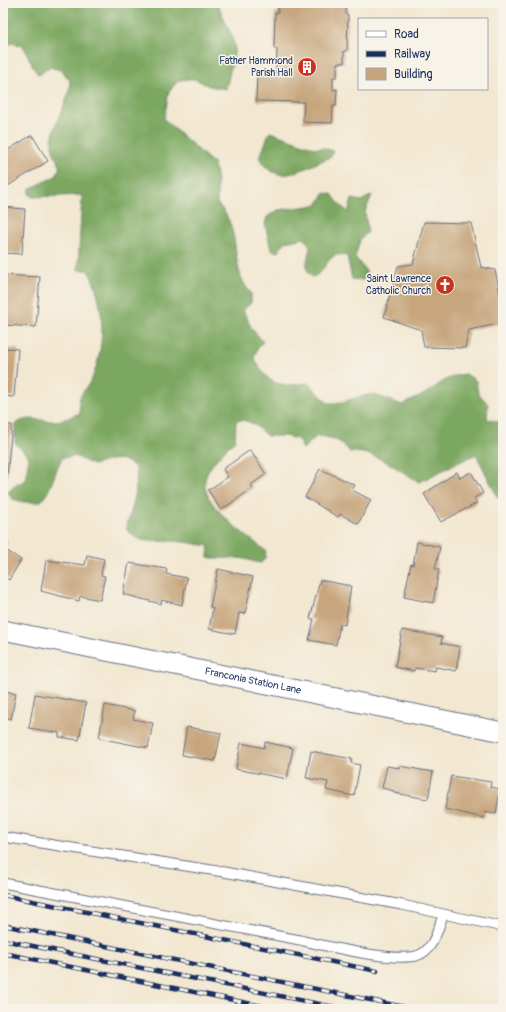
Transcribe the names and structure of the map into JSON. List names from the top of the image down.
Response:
{
  "streets": {
    "street": ["Franconia Station Lane"]
  },
  "places": {
    "building": ["Father Hammond Parish Hall"],
    "church": ["Saint Lawrence Catholic Church"]
  },
  "legend": ["Road", "Railway", "Building"]
}
